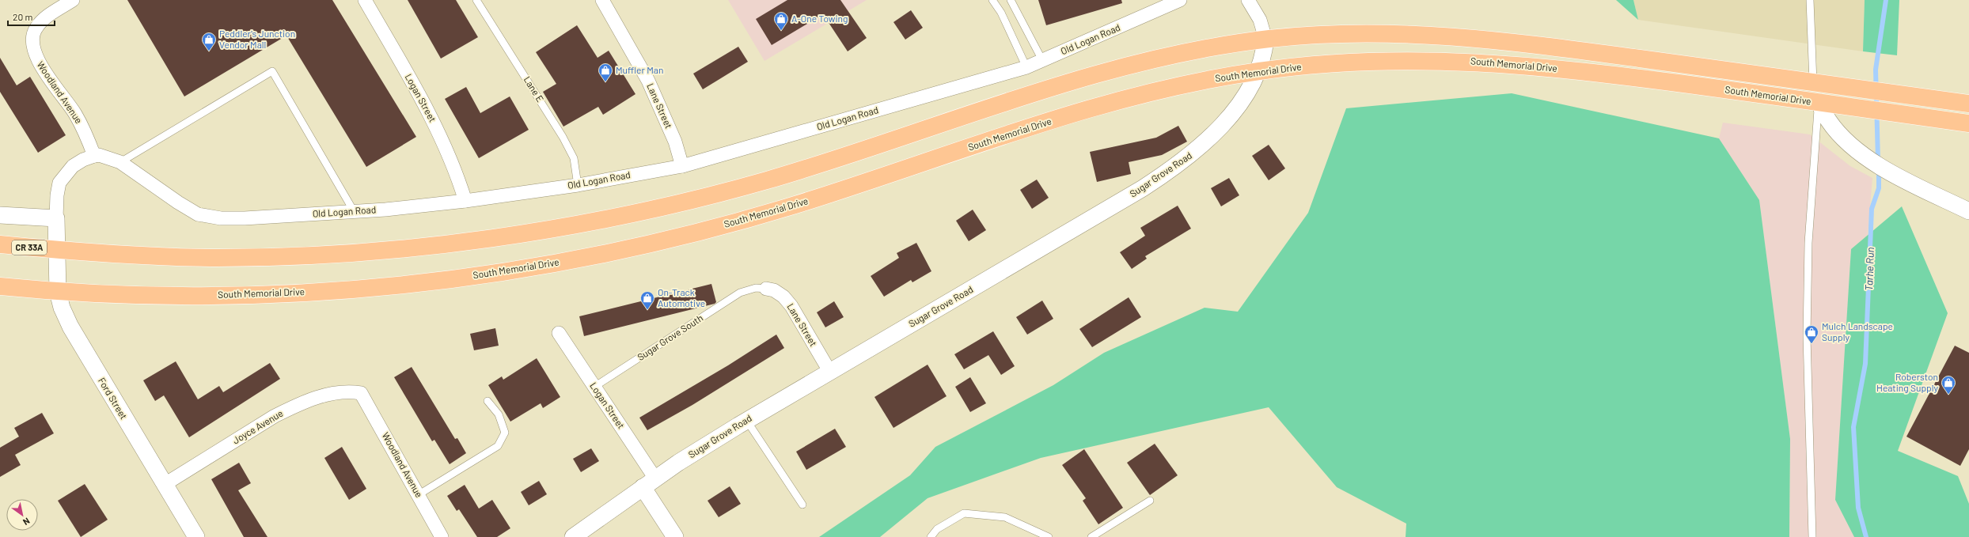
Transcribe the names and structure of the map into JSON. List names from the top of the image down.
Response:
{
  "streets": {
    "highway": ["South Memorial Drive", "CR 33A"],
    "street": [
      "Old Logan Road",
      "Woodland Avenue",
      "Logan Street",
      "Lane Street",
      "Sugar Grove Road",
      "Ford Street",
      "Joyce Avenue"
    ],
    "lane": ["Lane E", "Sugar Grove South"]
  },
  "crossings": [
    ["Old Logan Road", "Lane E"],
    ["Old Logan Road", "Woodland Avenue"],
    ["Old Logan Road", "Logan Street"],
    ["Old Logan Road", "Lane Street"],
    ["South Memorial Drive", "Sugar Grove Road"],
    ["South Memorial Drive", "CR 33A"],
    ["South Memorial Drive", "Ford Street"],
    ["Woodland Avenue", "Joyce Avenue"],
    ["Logan Street", "Sugar Grove Road"],
    ["Logan Street", "Sugar Grove South"],
    ["Lane Street", "Sugar Grove Road"],
    ["Lane Street", "Sugar Grove South"],
    ["CR 33A", "Ford Street"],
    ["Ford Street", "Joyce Avenue"]
  ],
  "water": ["Tarhe Run"],
  "places": {
    "shop": [
      "A-One Towing",
      "Peddler's Junction Vendor Mall",
      "Muffler Man",
      "On-Track Automotive",
      "Mulch Landscape Supply",
      "Roberston Heating Supply"
    ]
  },
  "scale_bar": "20 m",
  "north": "bottom right"
}
